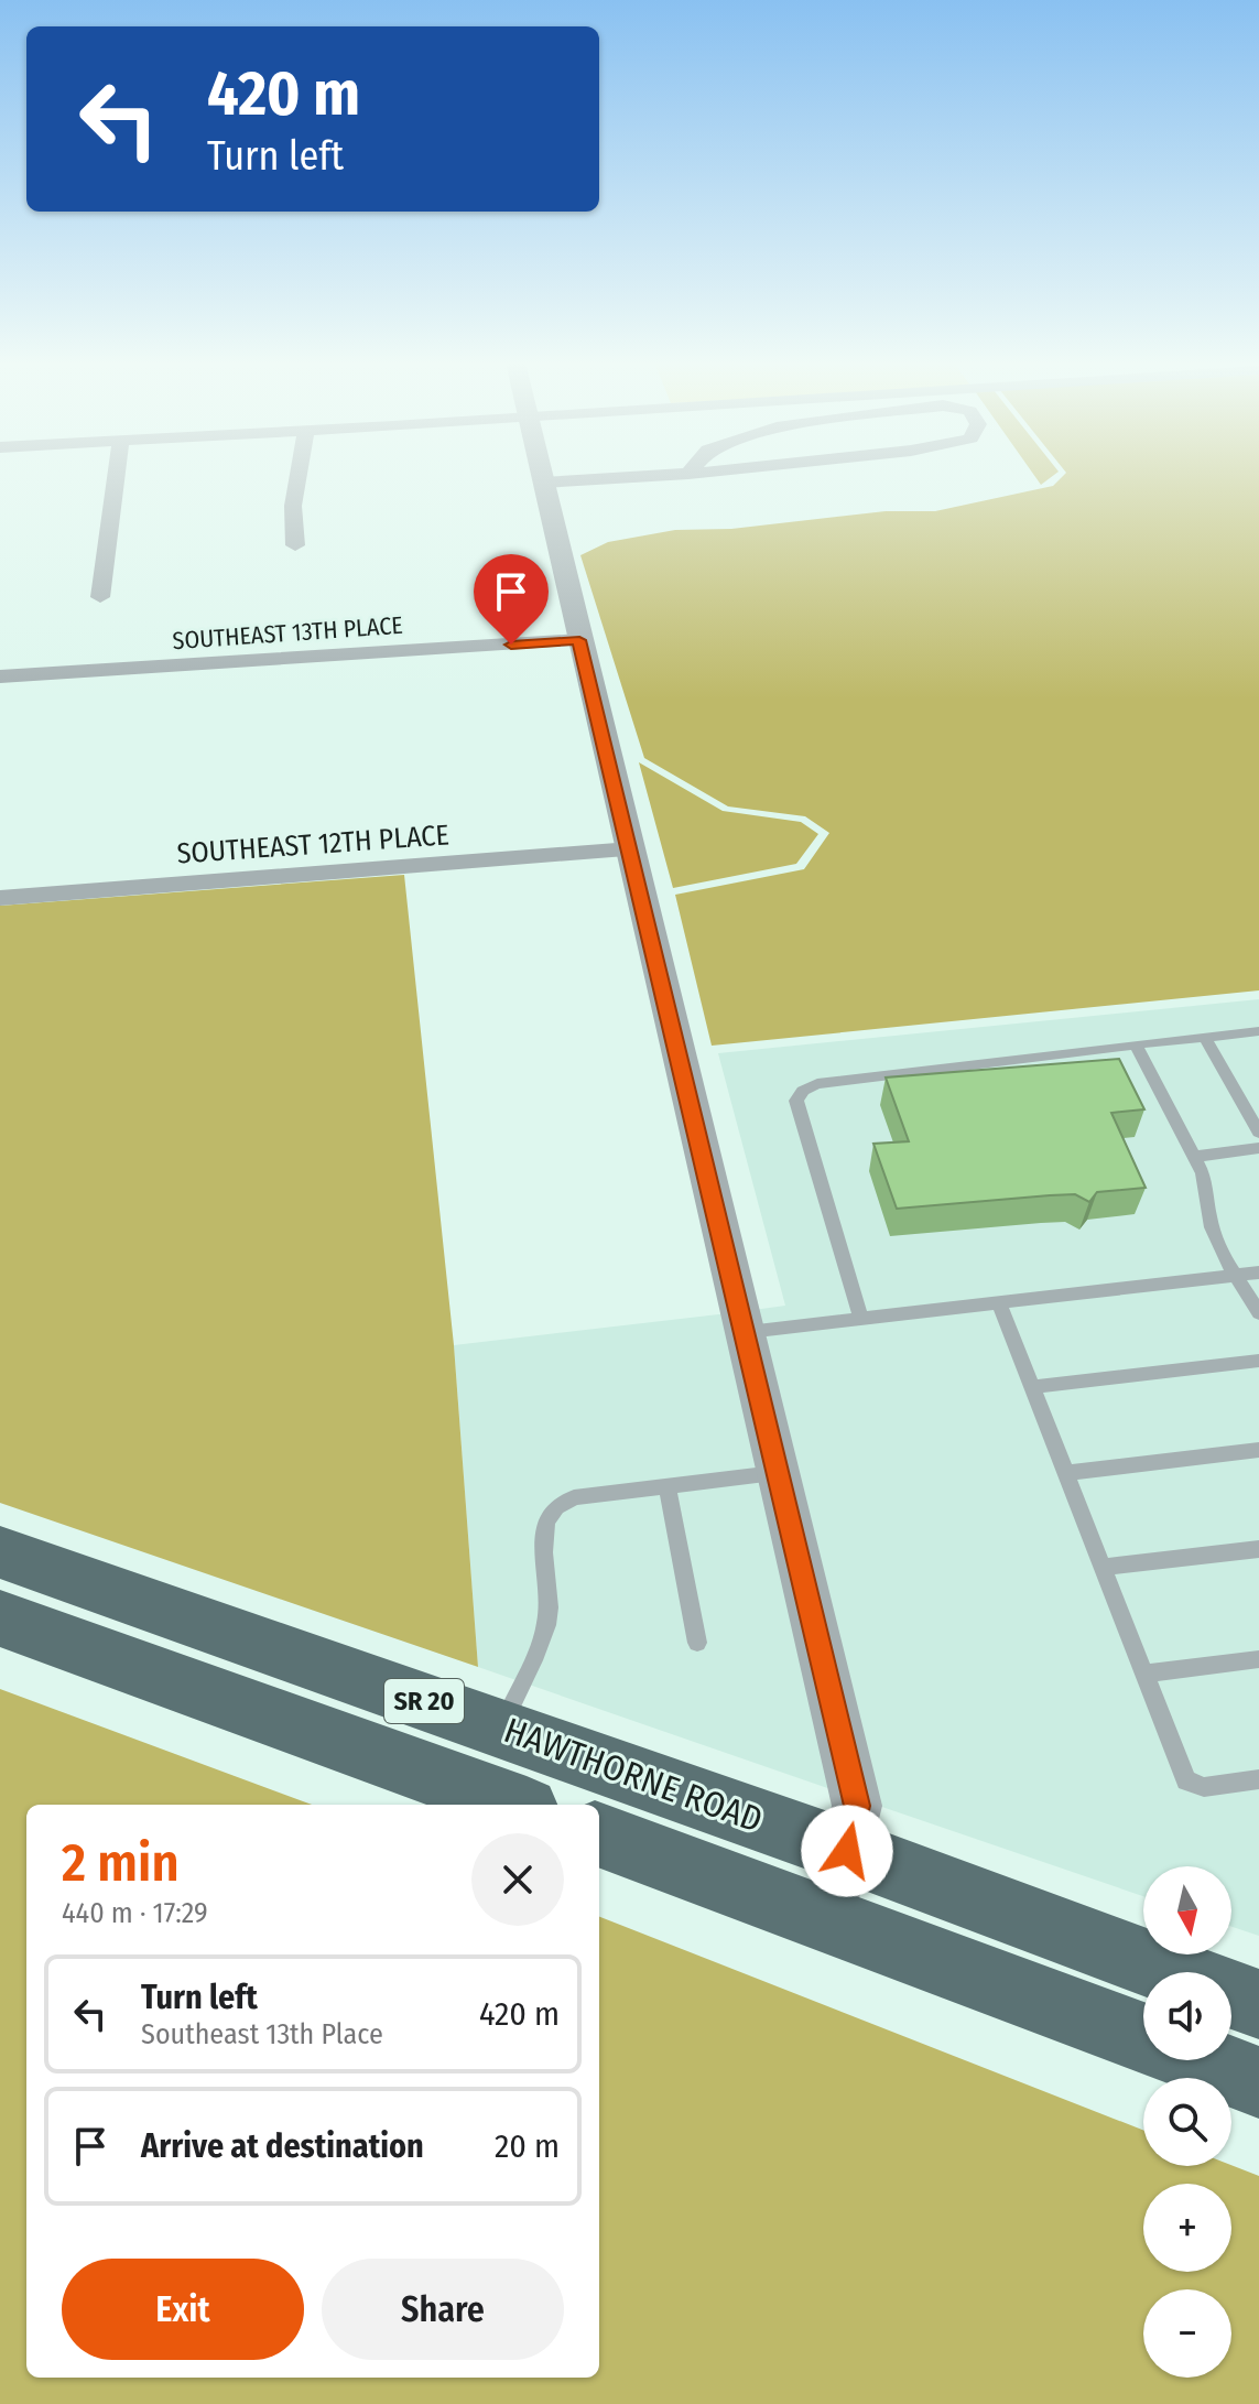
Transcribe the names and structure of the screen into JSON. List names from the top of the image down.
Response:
{
  "streets": {
    "highway": ["SR 20", "HAWTHORNE ROAD"],
    "street": ["SOUTHEAST 13TH PLACE", "SOUTHEAST 12TH PLACE"]
  },
  "north": "bottom",
  "page": {
    "turn": ["420 m", "Turn left"],
    "heading": ["2 min", "440 m · 17:29"],
    "map_buttons": ["+", "−"],
    "list": [
      {
        "name": "Turn left",
        "note": "Southeast 13th Place",
        "value": "420 m"
      },
      {
        "name": "Arrive at destination",
        "value": "20 m"
      }
    ],
    "buttons": ["Exit", "Share"]
  }
}
